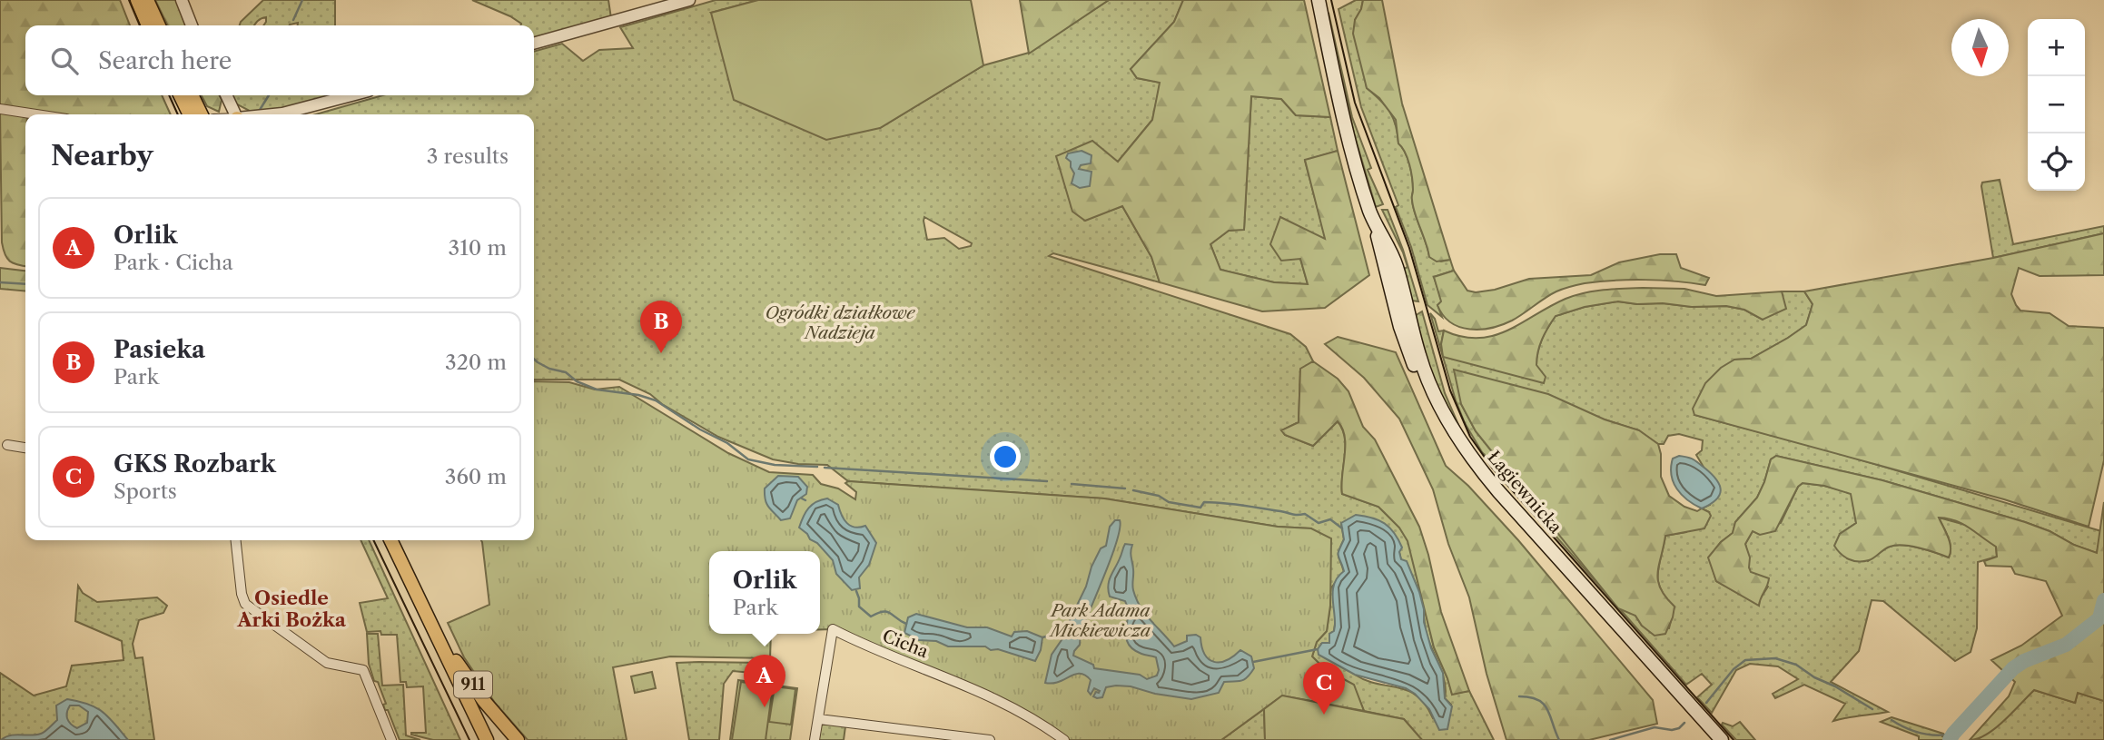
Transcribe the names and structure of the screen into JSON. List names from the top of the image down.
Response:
{
  "streets": {
    "main road": ["Łagiewnicka", "911"],
    "street": ["Cicha"]
  },
  "districts": ["Osiedle Arki Bożka"],
  "parks": ["Ogródki działkowe Nadzieja", "Park Adama Mickiewicza"],
  "north": "bottom",
  "page": {
    "map_buttons": ["+", "−"],
    "search": "Search here",
    "heading": ["Nearby", "3 results"],
    "list": [
      {
        "mark": "A",
        "name": "Orlik",
        "note": "Park · Cicha",
        "value": "310 m"
      },
      {
        "mark": "B",
        "name": "Pasieka",
        "note": "Park",
        "value": "320 m"
      },
      {
        "mark": "C",
        "name": "GKS Rozbark",
        "note": "Sports",
        "value": "360 m"
      }
    ],
    "pins": ["B", "A", "C"],
    "popup": ["Orlik", "Park"]
  }
}
